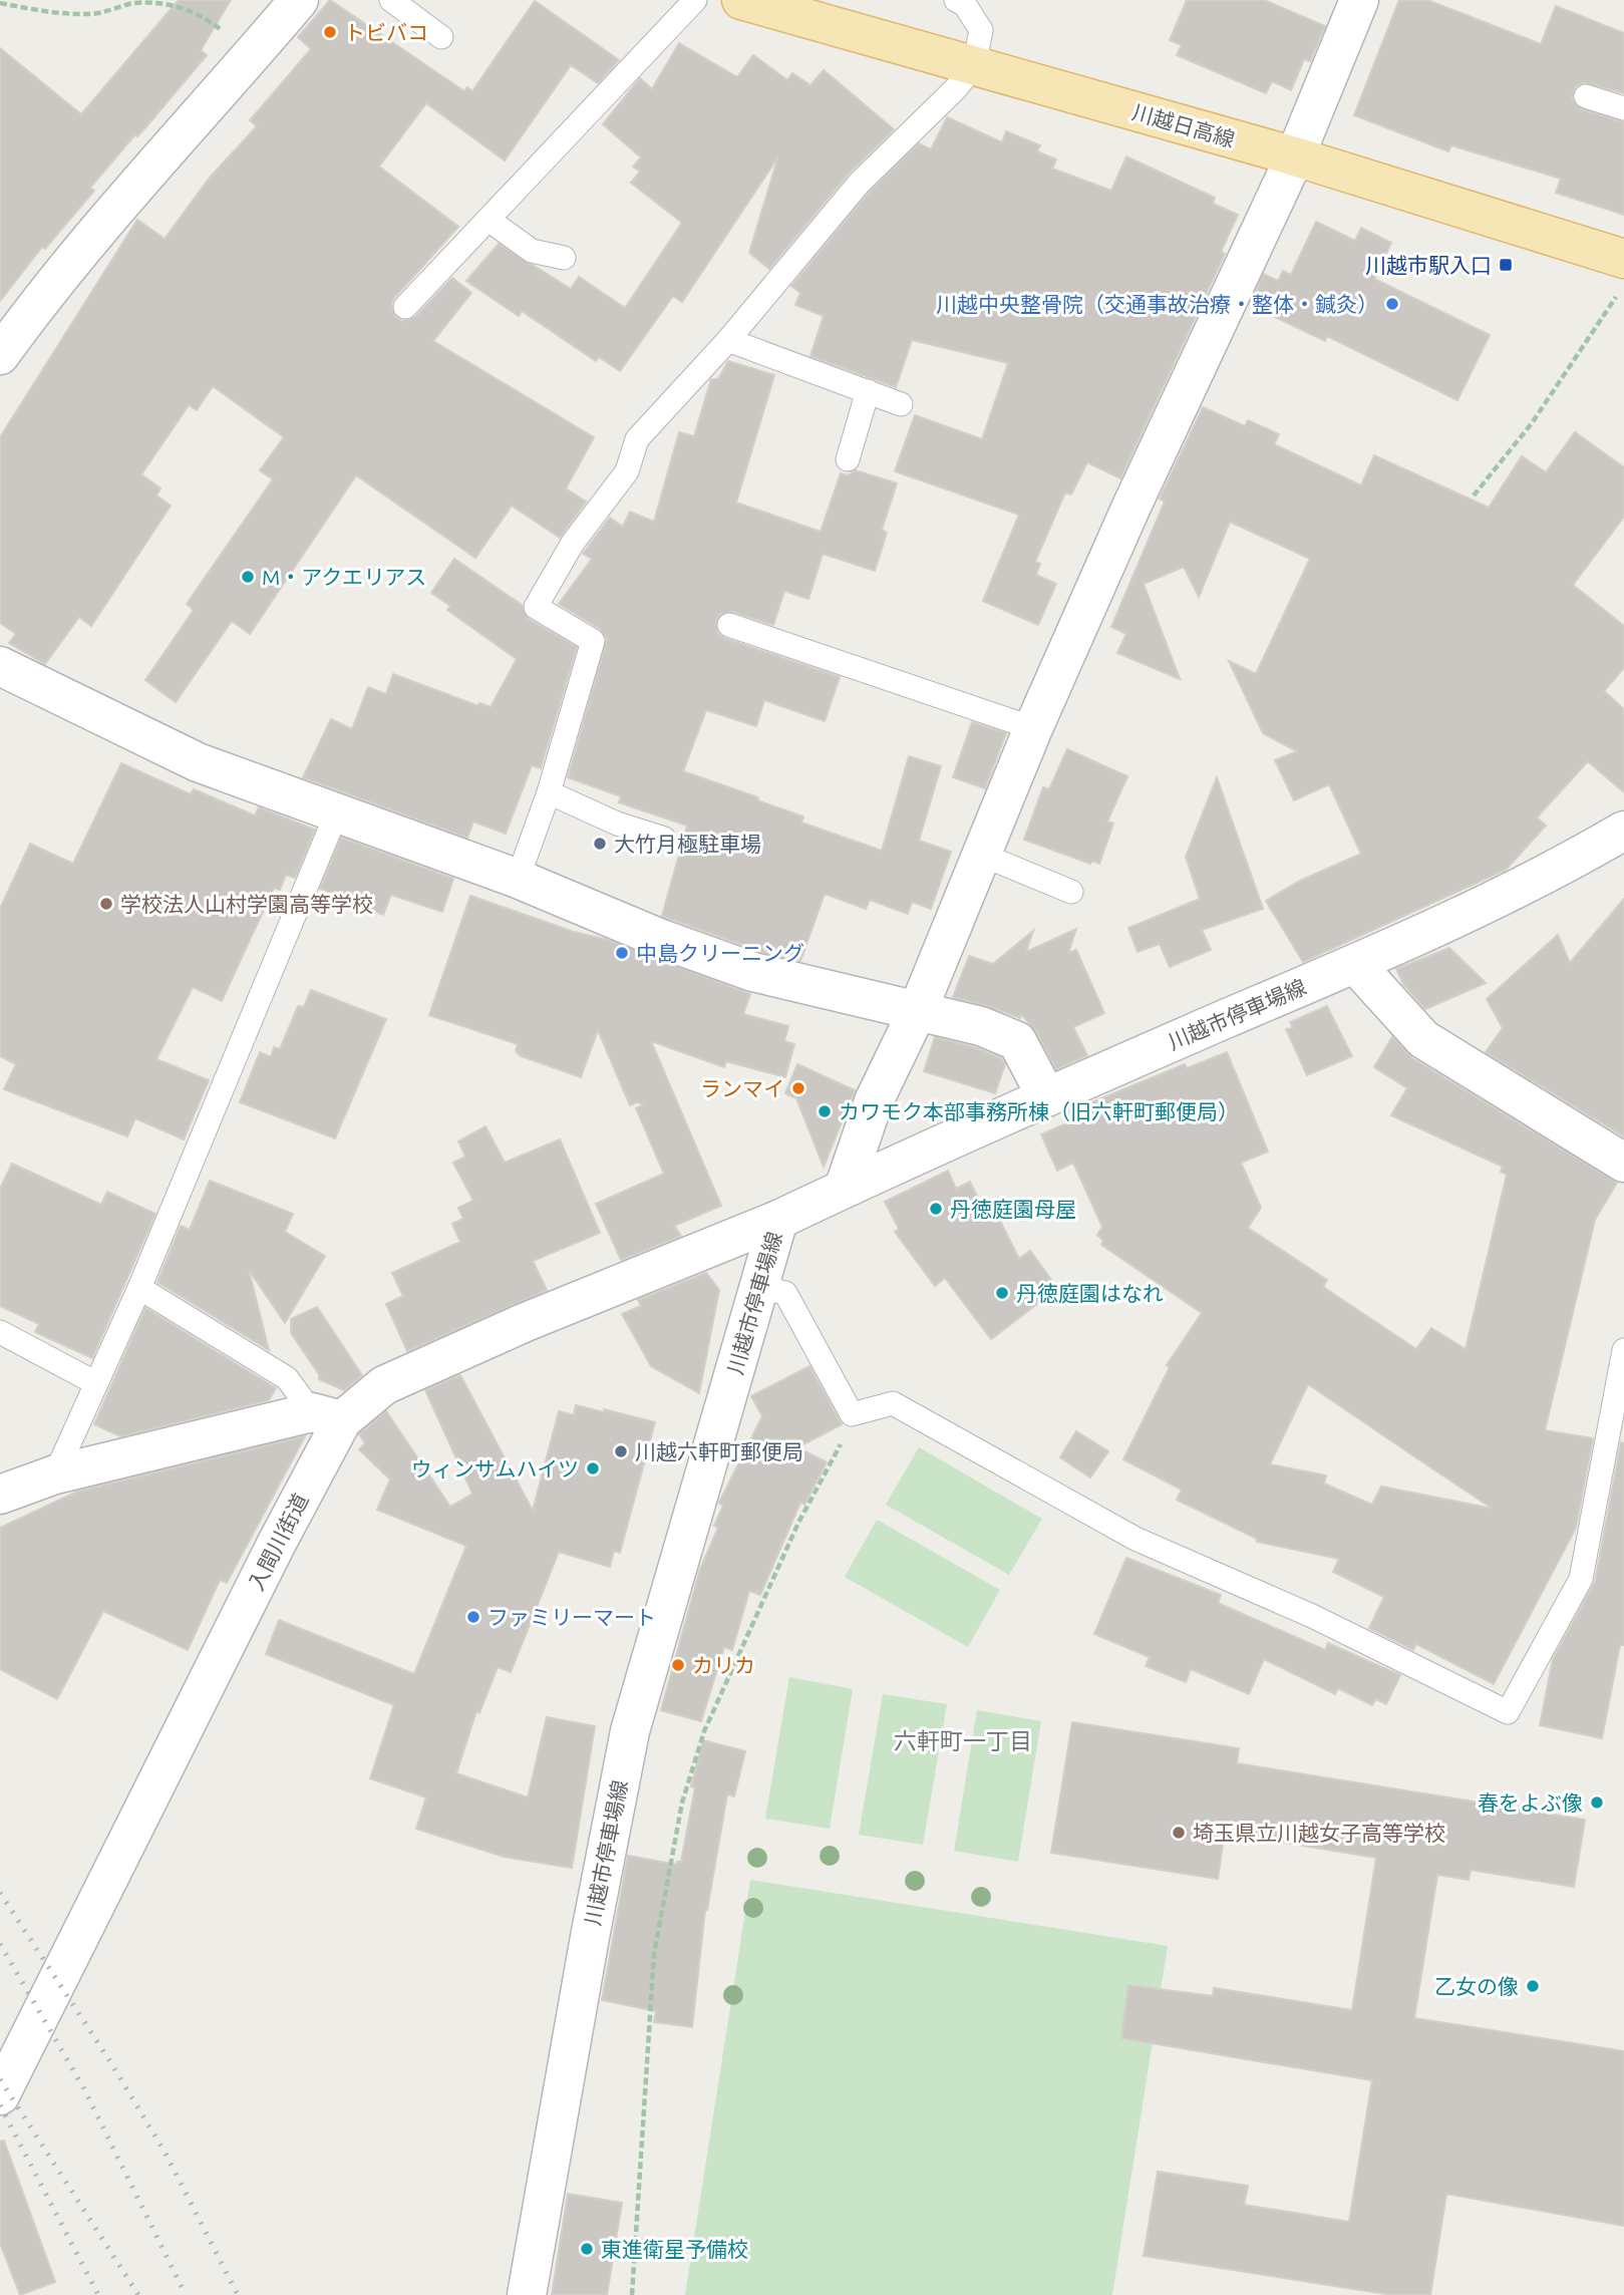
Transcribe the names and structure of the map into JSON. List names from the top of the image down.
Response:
{
  "streets": {
    "main road": ["川越日高線"],
    "street": ["川越市停車場線", "入間川街道"]
  },
  "crossings": [
    ["川越市停車場線", "入間川街道"]
  ],
  "districts": ["六軒町一丁目"],
  "places": {
    "other": [
      "トビバコ",
      "川越中央整骨院（交通事故治療・整体・鍼灸）",
      "M・アクエリアス",
      "大竹月極駐車場",
      "学校法人山村学園高等学校",
      "中島クリーニング",
      "ランマイ",
      "カワモク本部事務所棟（旧六軒町郵便局）",
      "丹徳庭園母屋",
      "丹徳庭園はなれ",
      "川越六軒町郵便局",
      "ウィンサムハイツ",
      "ファミリーマート",
      "カリカ",
      "春をよぶ像",
      "埼玉県立川越女子高等学校",
      "乙女の像",
      "東進衛星予備校"
    ],
    "transit": ["川越市駅入口"]
  }
}
